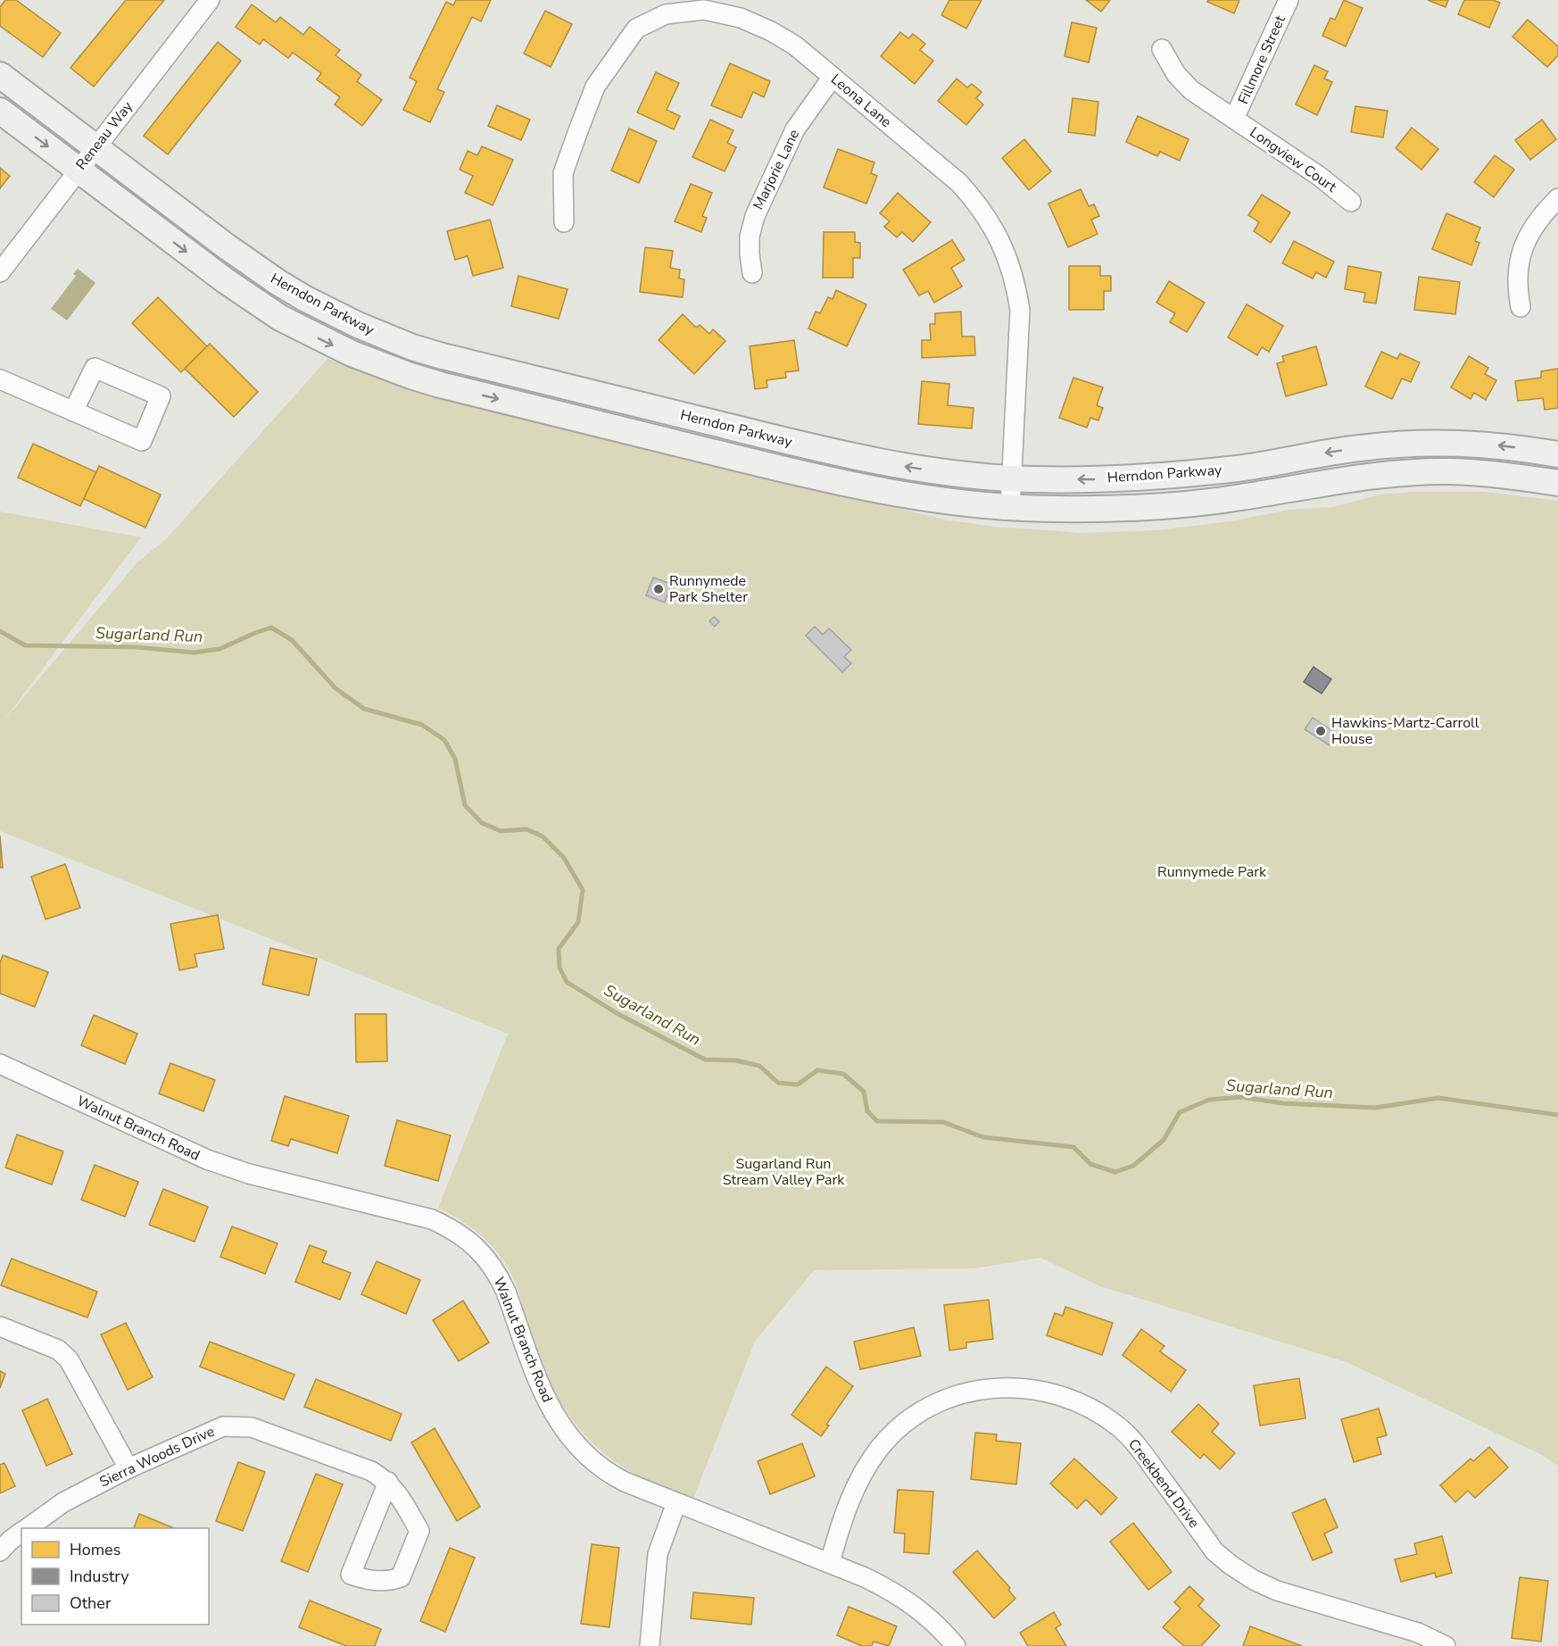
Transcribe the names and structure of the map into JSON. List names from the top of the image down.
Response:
{
  "streets": {
    "main road": ["Herndon Parkway"],
    "street": [
      "Fillmore Street",
      "Leona Lane",
      "Reneau Way",
      "Longview Court",
      "Marjorie Lane",
      "Walnut Branch Road",
      "Sierra Woods Drive",
      "Creekbend Drive"
    ]
  },
  "crossings": [
    ["Fillmore Street", "Longview Court"],
    ["Leona Lane", "Marjorie Lane"],
    ["Leona Lane", "Herndon Parkway"],
    ["Reneau Way", "Herndon Parkway"],
    ["Walnut Branch Road", "Creekbend Drive"]
  ],
  "water": ["Sugarland Run"],
  "parks": ["Runnymede Park", "Sugarland Run Stream Valley Park"],
  "places": ["Runnymede Park Shelter", "Hawkins-Martz-Carroll House"],
  "legend": ["Homes", "Industry", "Other"]
}
